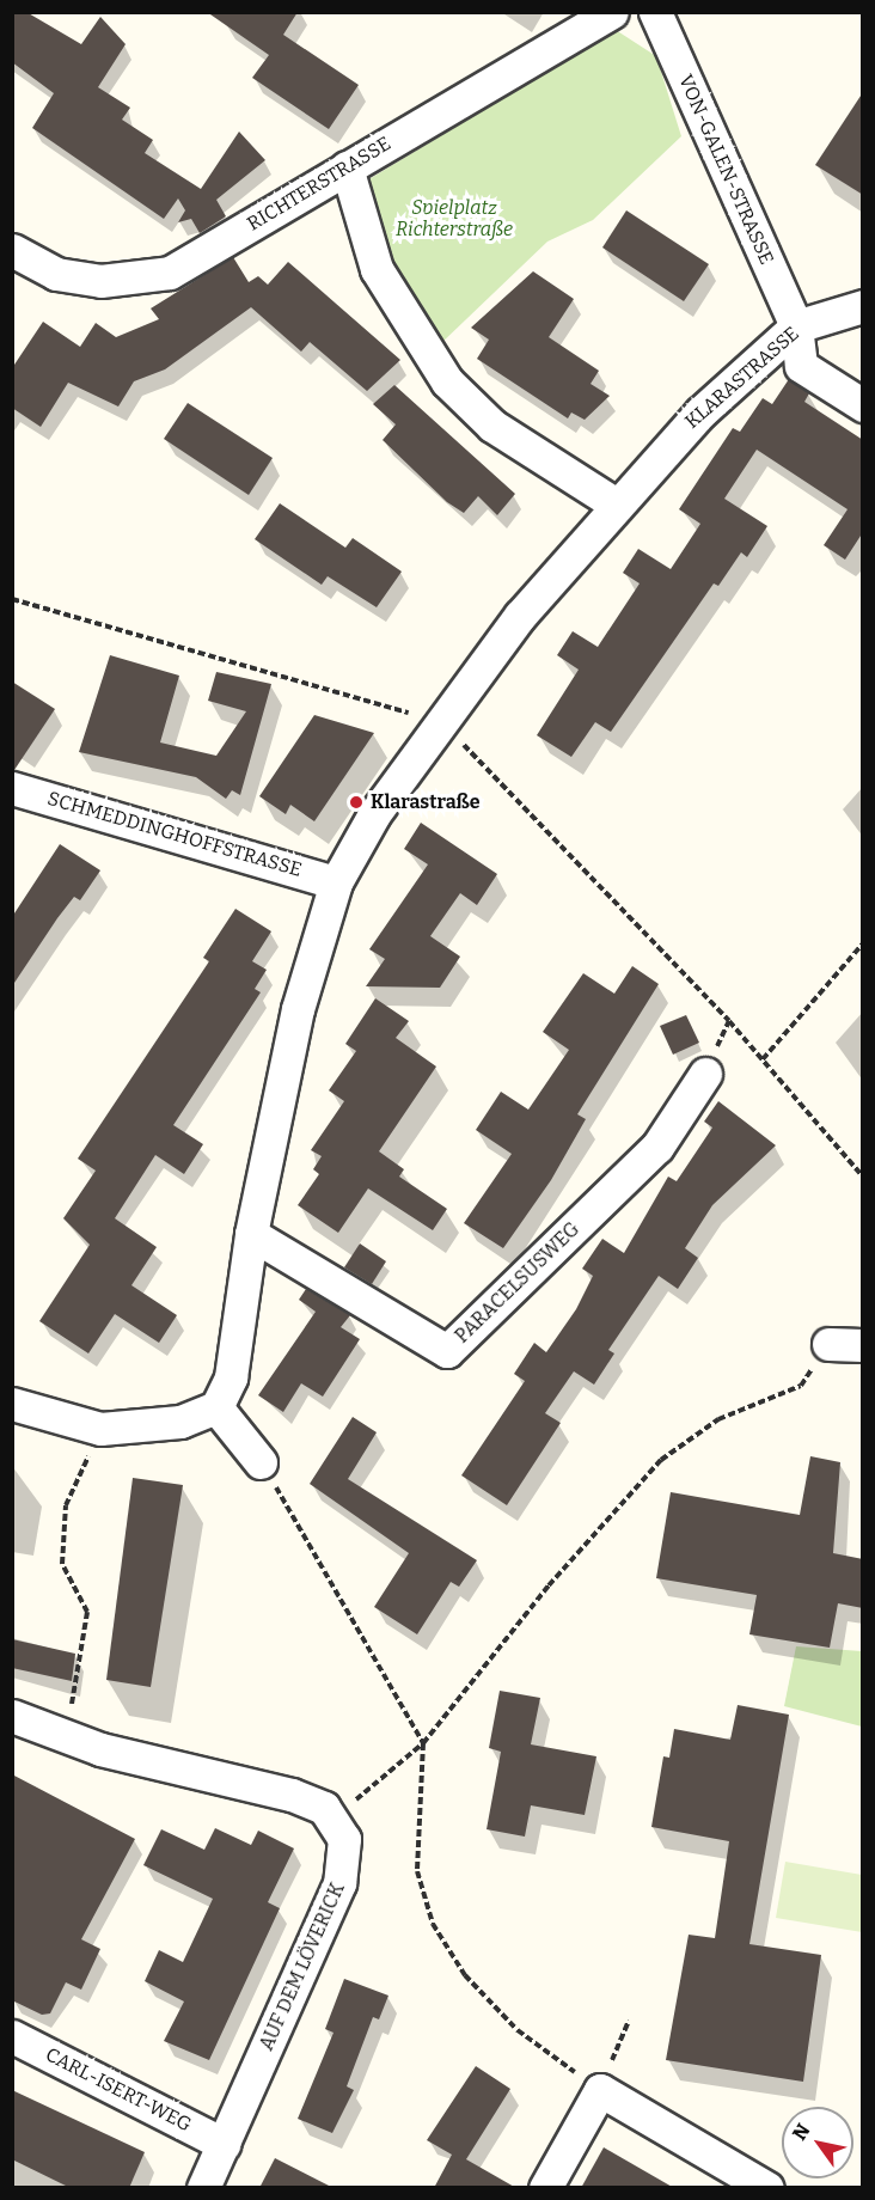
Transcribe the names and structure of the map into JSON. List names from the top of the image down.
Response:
{
  "streets": {
    "street": [
      "VON-GALEN-STRASSE",
      "RICHTERSTRASSE",
      "KLARASTRASSE",
      "SCHMEDDINGHOFFSTRASSE",
      "PARACELSUSWEG",
      "AUF DEM LÖVERICK",
      "CARL-ISERT-WEG"
    ]
  },
  "crossings": [
    ["VON-GALEN-STRASSE", "KLARASTRASSE"],
    ["KLARASTRASSE", "SCHMEDDINGHOFFSTRASSE"],
    ["KLARASTRASSE", "PARACELSUSWEG"],
    ["AUF DEM LÖVERICK", "CARL-ISERT-WEG"]
  ],
  "parks": ["Spielplatz Richterstraße"],
  "places": ["Klarastraße"],
  "north": "top left"
}
